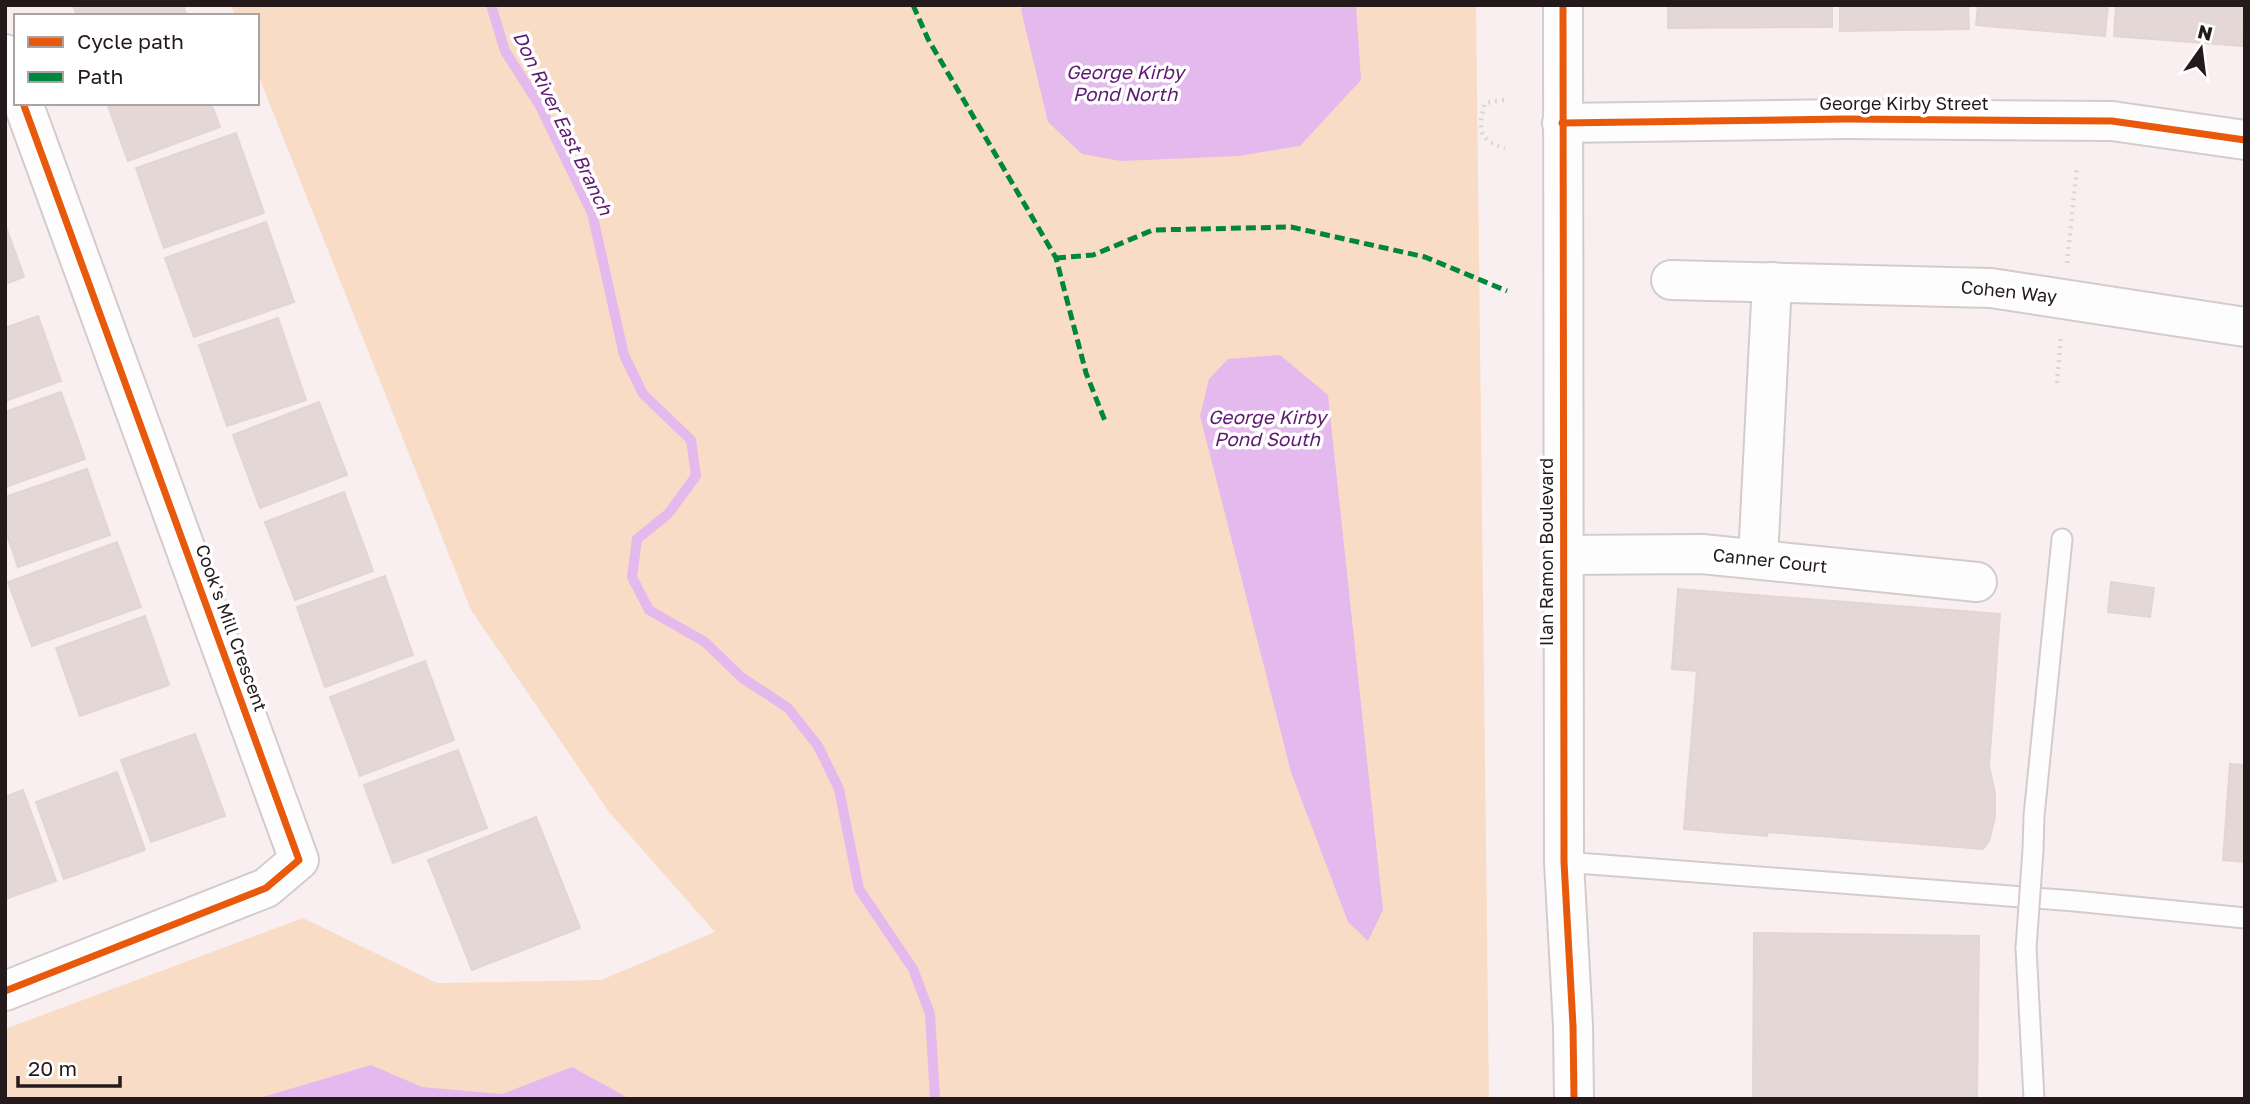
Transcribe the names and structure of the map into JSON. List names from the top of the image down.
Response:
{
  "streets": {
    "street": [
      "George Kirby Street",
      "Cohen Way",
      "Ilan Ramon Boulevard",
      "Canner Court",
      "Cook's Mill Crescent"
    ]
  },
  "crossings": [
    ["George Kirby Street", "Ilan Ramon Boulevard"],
    ["Ilan Ramon Boulevard", "Canner Court"]
  ],
  "water": ["George Kirby Pond North", "Don River East Branch", "George Kirby Pond South"],
  "legend": ["Cycle path", "Path"],
  "scale_bar": "20 m",
  "north": "top"
}
